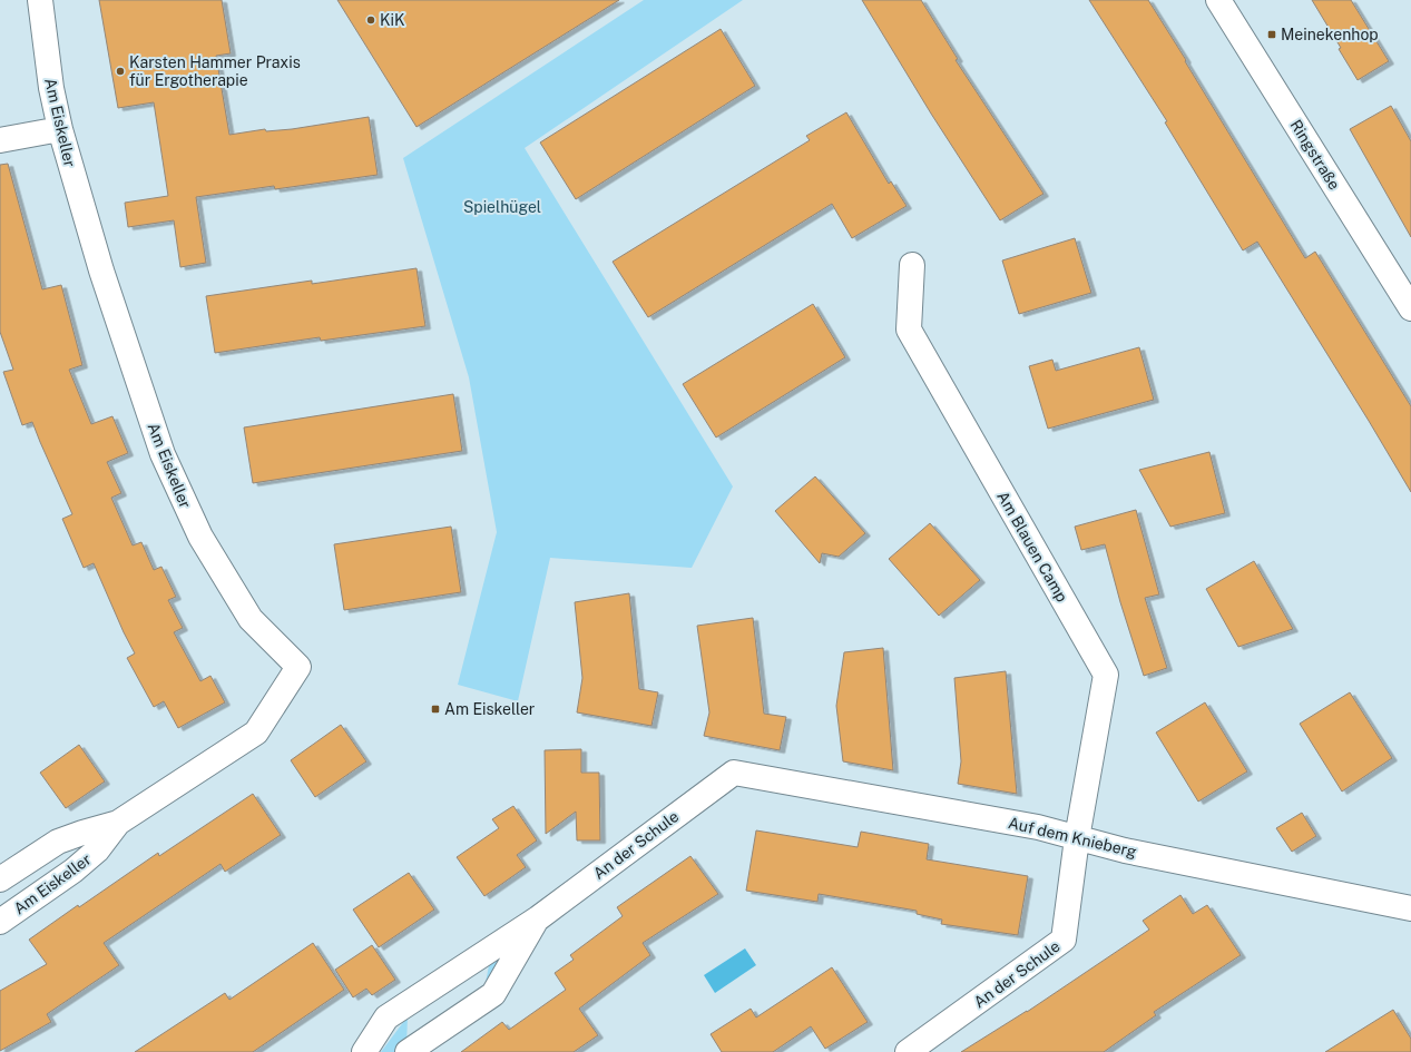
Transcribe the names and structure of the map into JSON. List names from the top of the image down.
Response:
{
  "streets": {
    "street": [
      "Am Eiskeller",
      "Ringstraße",
      "Am Blauen Camp",
      "Auf dem Knieberg",
      "An der Schule"
    ]
  },
  "crossings": [
    ["Am Blauen Camp", "Auf dem Knieberg"],
    ["Am Blauen Camp", "An der Schule"],
    ["Auf dem Knieberg", "An der Schule"]
  ],
  "parks": ["Spielhügel"],
  "places": {
    "other": ["KiK", "Karsten Hammer Praxis für Ergotherapie"],
    "transit": ["Meinekenhop", "Am Eiskeller"]
  }
}
